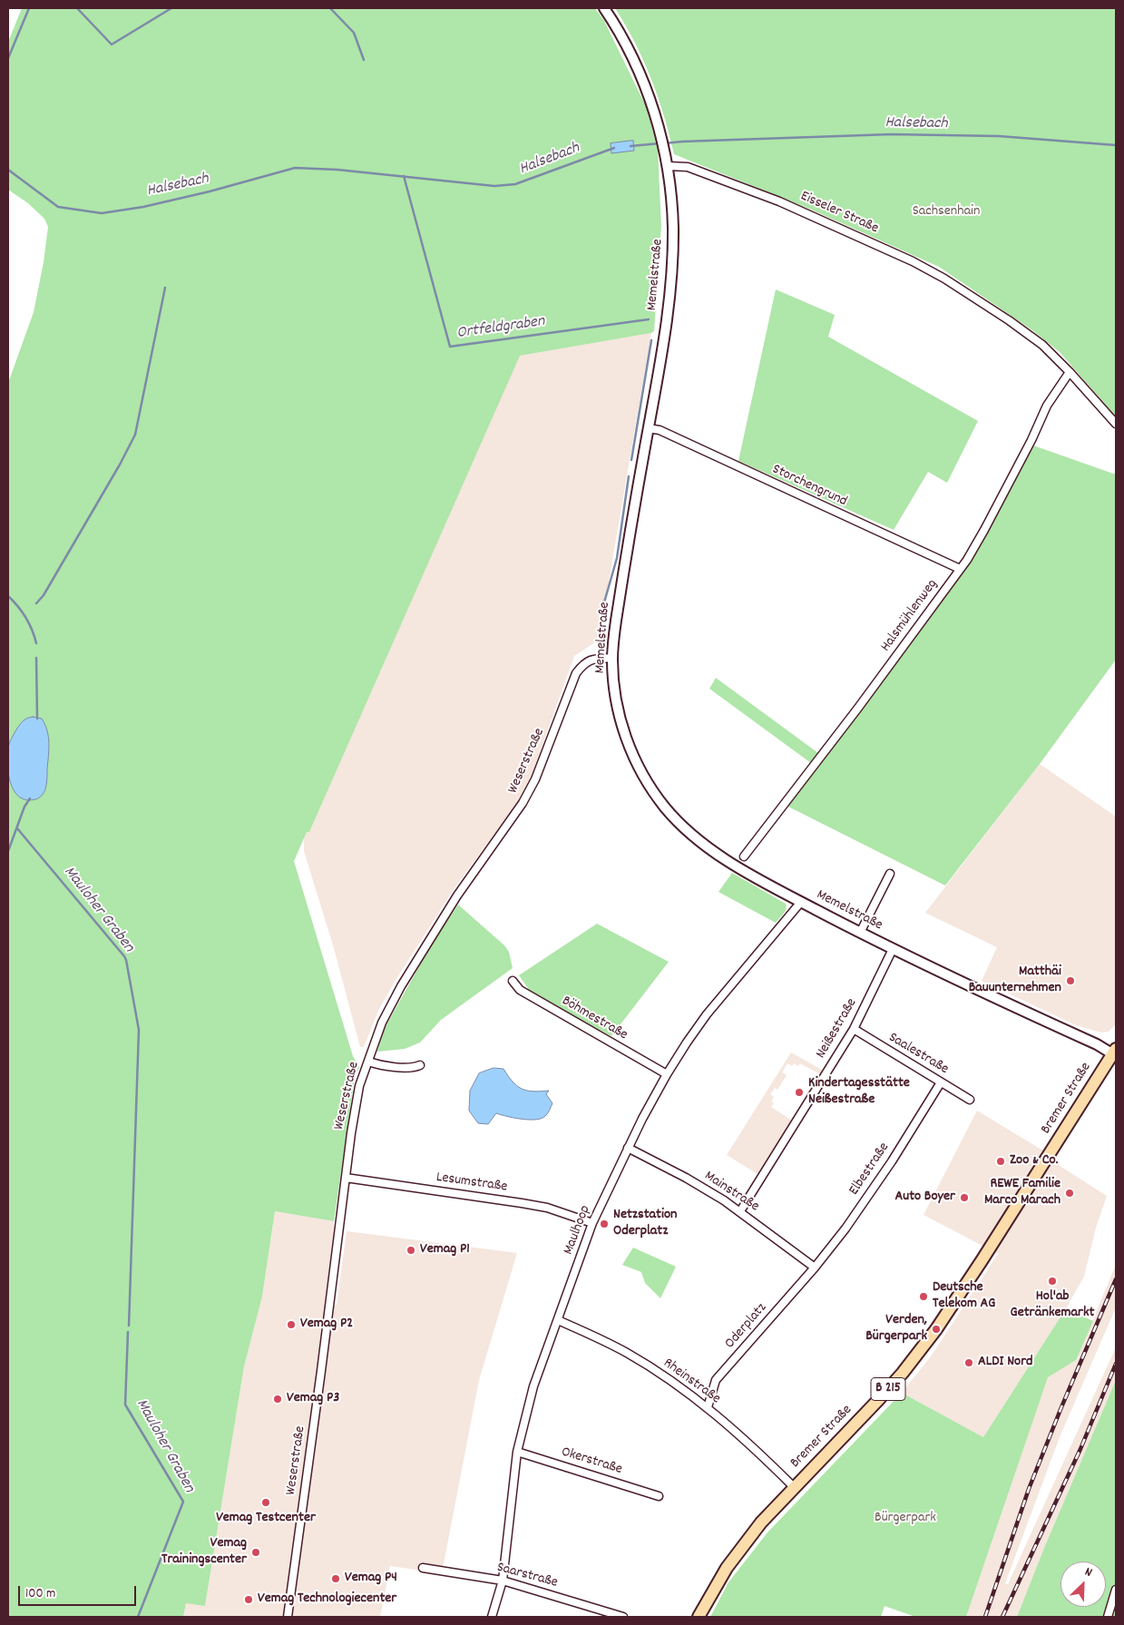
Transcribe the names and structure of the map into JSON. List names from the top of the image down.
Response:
{
  "streets": {
    "main road": ["Bremer Straße", "B 215"],
    "street": [
      "Eisseler Straße",
      "Memelstraße",
      "Storchengrund",
      "Halsmühlenweg",
      "Weserstraße",
      "Böhmestraße",
      "Neißestraße",
      "Saalestraße",
      "Elbestraße",
      "Lesumstraße",
      "Mainstraße",
      "Maulhoop",
      "Oderplatz",
      "Rheinstraße",
      "Okerstraße",
      "Saarstraße"
    ]
  },
  "crossings": [
    ["Eisseler Straße", "Memelstraße"],
    ["Eisseler Straße", "Halsmühlenweg"],
    ["Memelstraße", "Storchengrund"],
    ["Memelstraße", "Weserstraße"],
    ["Memelstraße", "Neißestraße"],
    ["Memelstraße", "Bremer Straße"],
    ["Memelstraße", "Maulhoop"],
    ["Storchengrund", "Halsmühlenweg"],
    ["Weserstraße", "Lesumstraße"],
    ["Böhmestraße", "Maulhoop"],
    ["Neißestraße", "Saalestraße"],
    ["Neißestraße", "Mainstraße"],
    ["Saalestraße", "Elbestraße"],
    ["Bremer Straße", "Rheinstraße"],
    ["Elbestraße", "Mainstraße"],
    ["Elbestraße", "Oderplatz"],
    ["Lesumstraße", "Maulhoop"],
    ["Mainstraße", "Maulhoop"],
    ["Mainstraße", "Oderplatz"],
    ["Maulhoop", "Rheinstraße"],
    ["Maulhoop", "Okerstraße"],
    ["Maulhoop", "Saarstraße"],
    ["Oderplatz", "Rheinstraße"]
  ],
  "water": ["Halsebach", "Ortfeldgraben", "Mauloher Graben"],
  "parks": ["Sachsenhain", "Bürgerpark"],
  "places": [
    "Matthäi Bauunternehmen",
    "Kindertagesstätte Neißestraße",
    "Zoo & Co.",
    "REWE Familie Marco Marach",
    "Auto Boyer",
    "Netzstation Oderplatz",
    "Vemag P1",
    "Hol'ab Getränkemarkt",
    "Deutsche Telekom AG",
    "Vemag P2",
    "Verden, Bürgerpark",
    "ALDI Nord",
    "Vemag P3",
    "Vemag Testcenter",
    "Vemag Trainingscenter",
    "Vemag P4",
    "Vemag Technologiecenter"
  ],
  "scale_bar": "100 m",
  "north": "top right"
}
